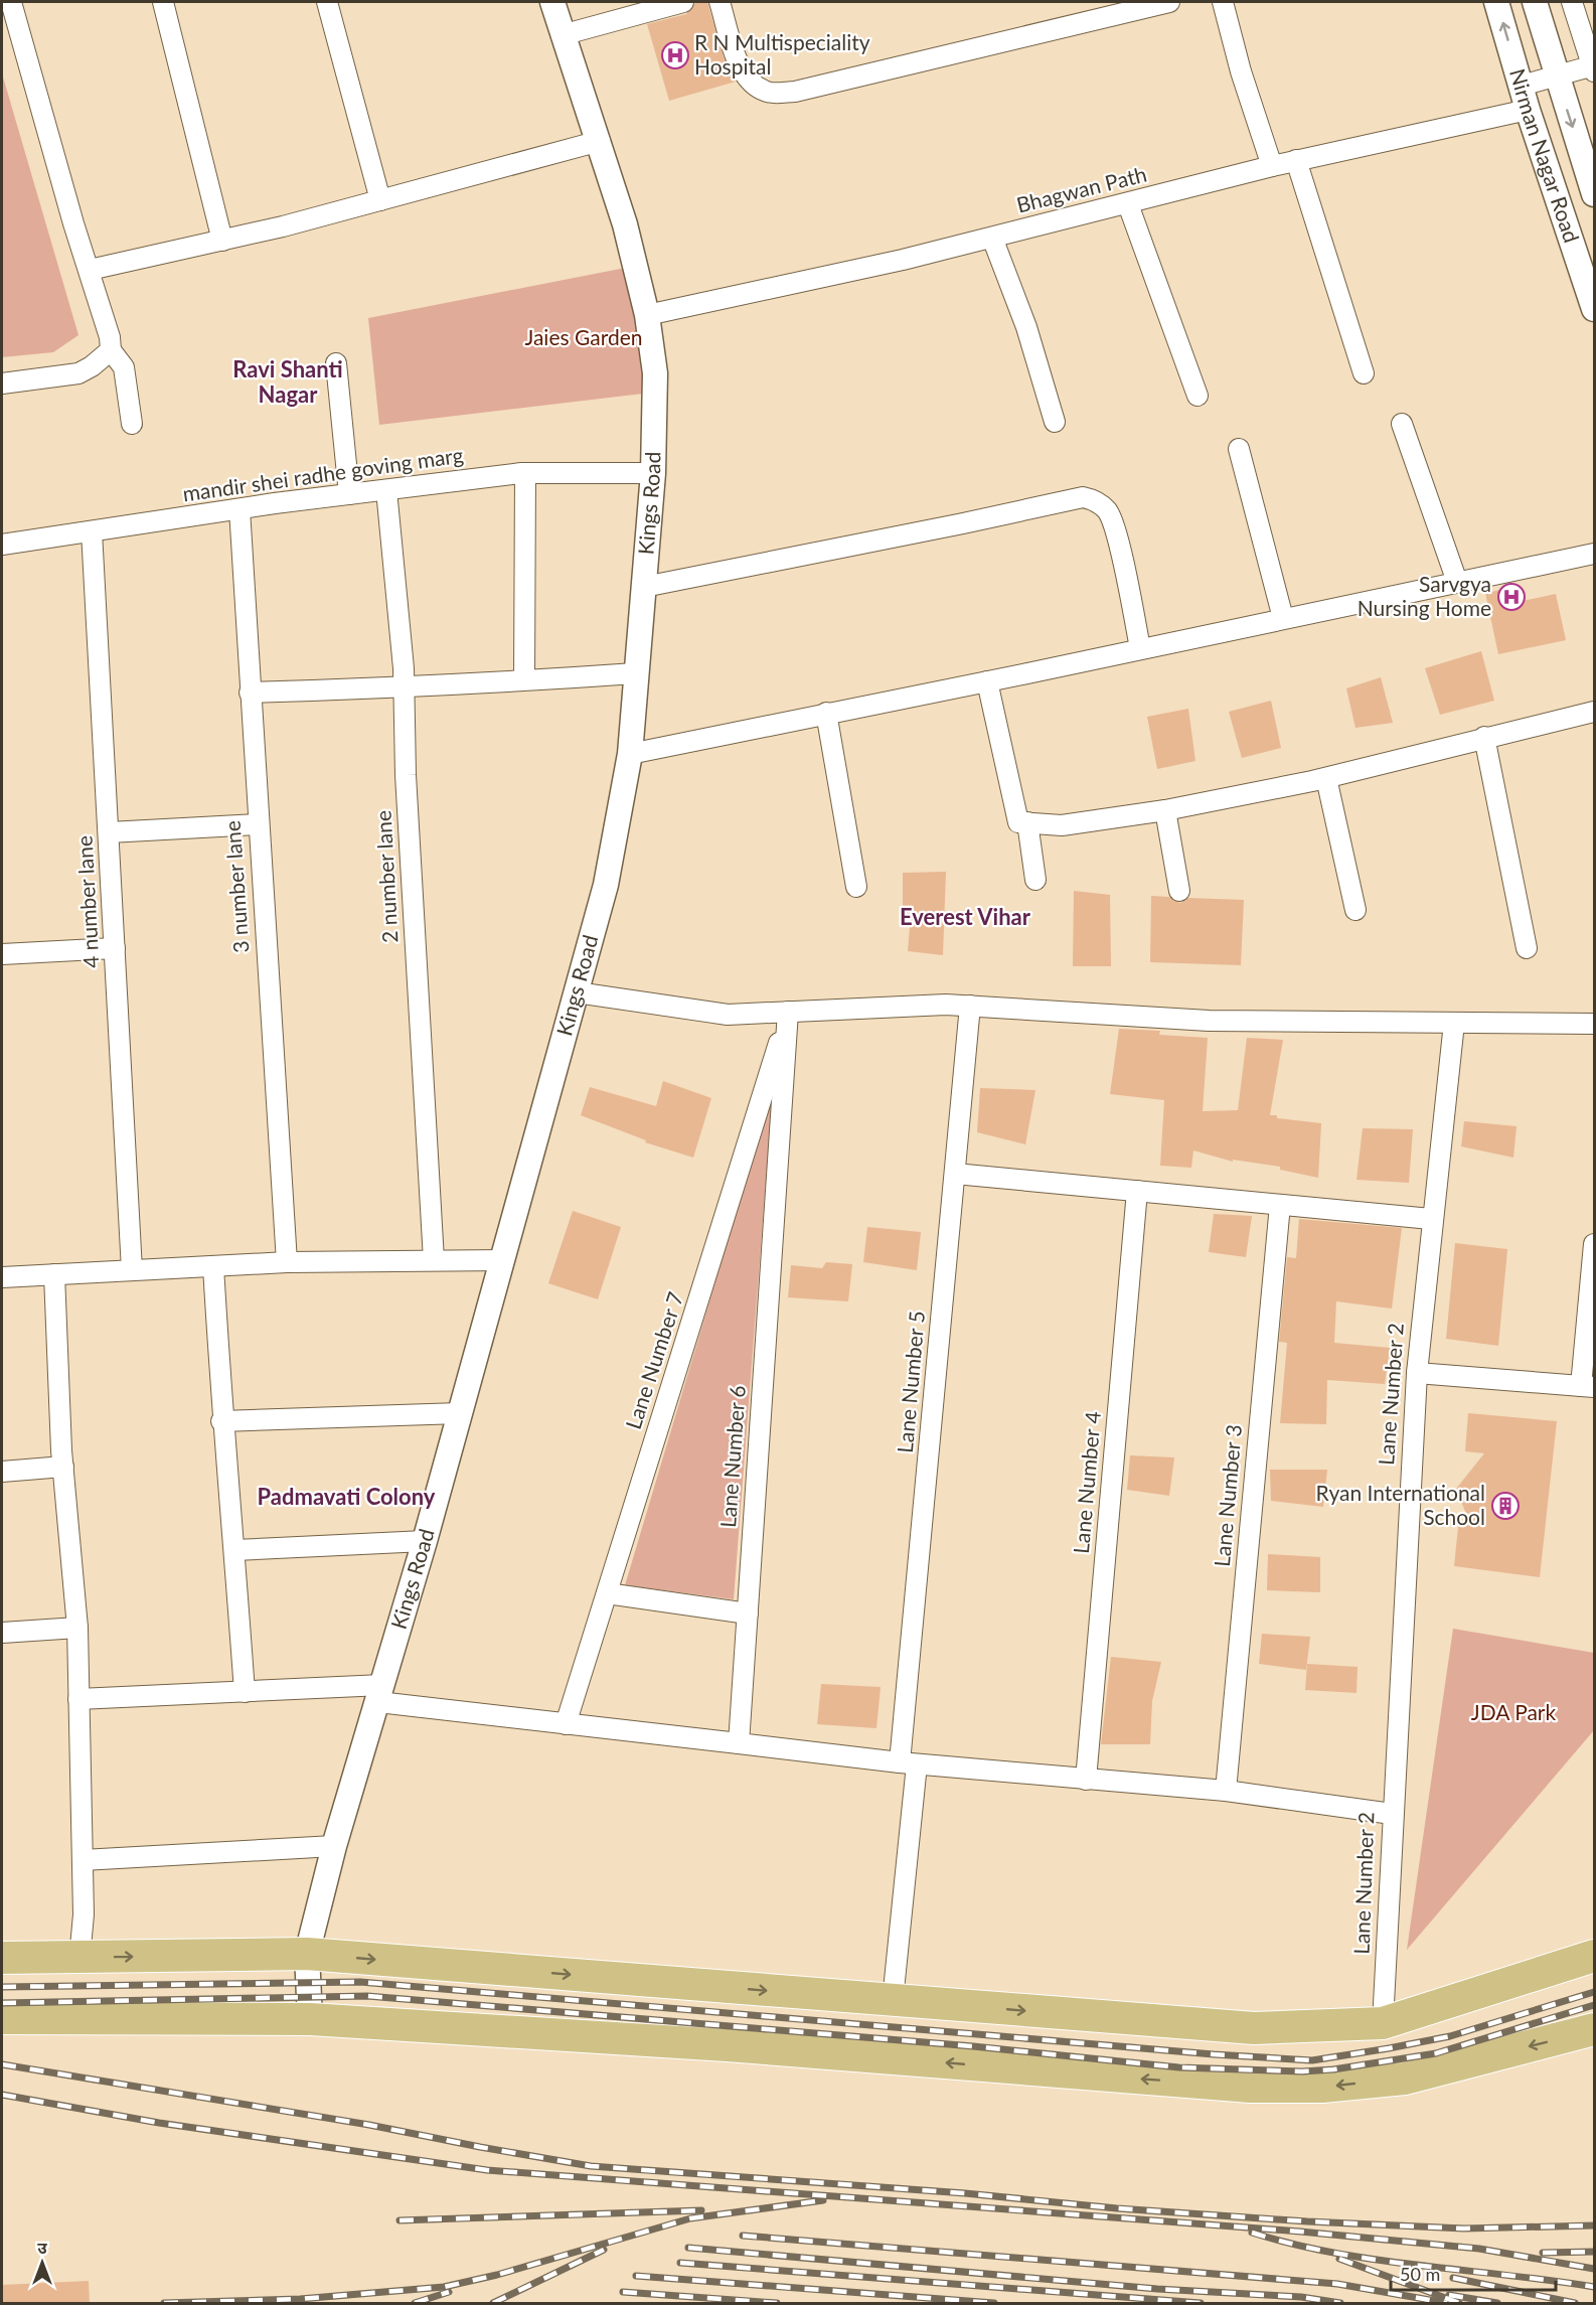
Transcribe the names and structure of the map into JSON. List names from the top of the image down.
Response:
{
  "streets": {
    "street": [
      "Nirman Nagar Road",
      "Bhagwan Path",
      "mandir shei radhe goving marg",
      "Kings Road",
      "2 number lane",
      "3 number lane",
      "4 number lane",
      "Lane Number 7",
      "Lane Number 5",
      "Lane Number 2",
      "Lane Number 6",
      "Lane Number 4",
      "Lane Number 3"
    ]
  },
  "crossings": [
    ["Nirman Nagar Road", "Bhagwan Path"],
    ["Bhagwan Path", "Kings Road"],
    ["mandir shei radhe goving marg", "Kings Road"],
    ["mandir shei radhe goving marg", "2 number lane"],
    ["mandir shei radhe goving marg", "3 number lane"],
    ["mandir shei radhe goving marg", "4 number lane"],
    ["Lane Number 7", "Lane Number 6"]
  ],
  "districts": ["Ravi Shanti Nagar", "Everest Vihar", "Padmavati Colony"],
  "parks": ["Jaies Garden", "JDA Park"],
  "places": {
    "hospital": ["R N Multispeciality Hospital", "Sarvgya Nursing Home"],
    "building": ["Ryan International School"]
  },
  "scale_bar": "50 m",
  "north": "top"
}
